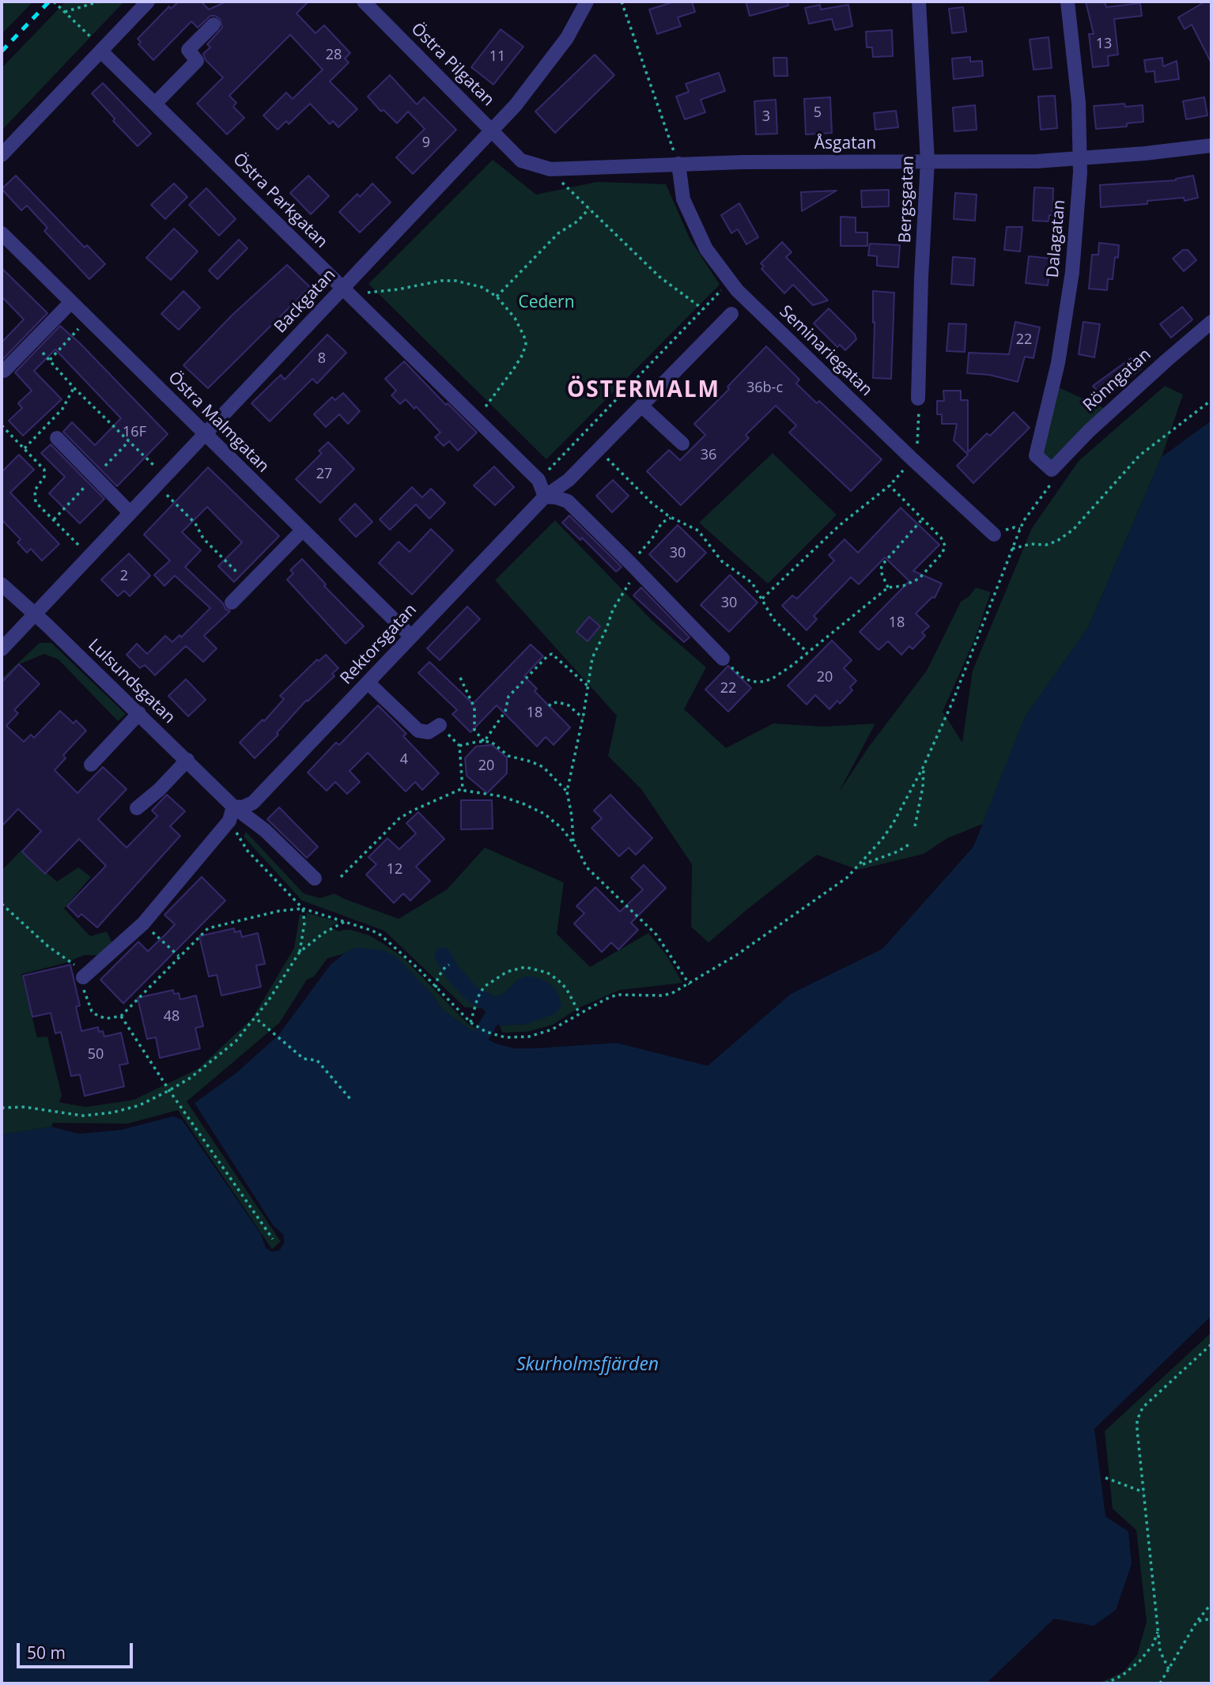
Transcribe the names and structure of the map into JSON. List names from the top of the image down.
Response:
{
  "streets": {
    "street": [
      "Östra Pilgatan",
      "Åsgatan",
      "Bergsgatan",
      "Östra Parkgatan",
      "Dalagatan",
      "Backgatan",
      "Seminariegatan",
      "Rönngatan",
      "Östra Malmgatan",
      "Rektorsgatan",
      "Lulsundsgatan"
    ]
  },
  "crossings": [
    ["Östra Pilgatan", "Åsgatan"],
    ["Östra Pilgatan", "Backgatan"],
    ["Åsgatan", "Bergsgatan"],
    ["Åsgatan", "Dalagatan"],
    ["Åsgatan", "Backgatan"],
    ["Åsgatan", "Seminariegatan"],
    ["Östra Parkgatan", "Backgatan"],
    ["Östra Parkgatan", "Rektorsgatan"],
    ["Dalagatan", "Rönngatan"],
    ["Backgatan", "Östra Malmgatan"],
    ["Backgatan", "Lulsundsgatan"],
    ["Östra Malmgatan", "Rektorsgatan"],
    ["Rektorsgatan", "Lulsundsgatan"]
  ],
  "districts": ["ÖSTERMALM"],
  "water": ["Skurholmsfjärden"],
  "parks": ["Cedern"],
  "house_numbers": [
    "13",
    "28",
    "11",
    "5",
    "3",
    "9",
    "22",
    "8",
    "36b-c",
    "16F",
    "36",
    "27",
    "30",
    "2",
    "30",
    "18",
    "20",
    "22",
    "18",
    "4",
    "20",
    "12",
    "48",
    "50"
  ],
  "scale_bar": "50 m"
}
